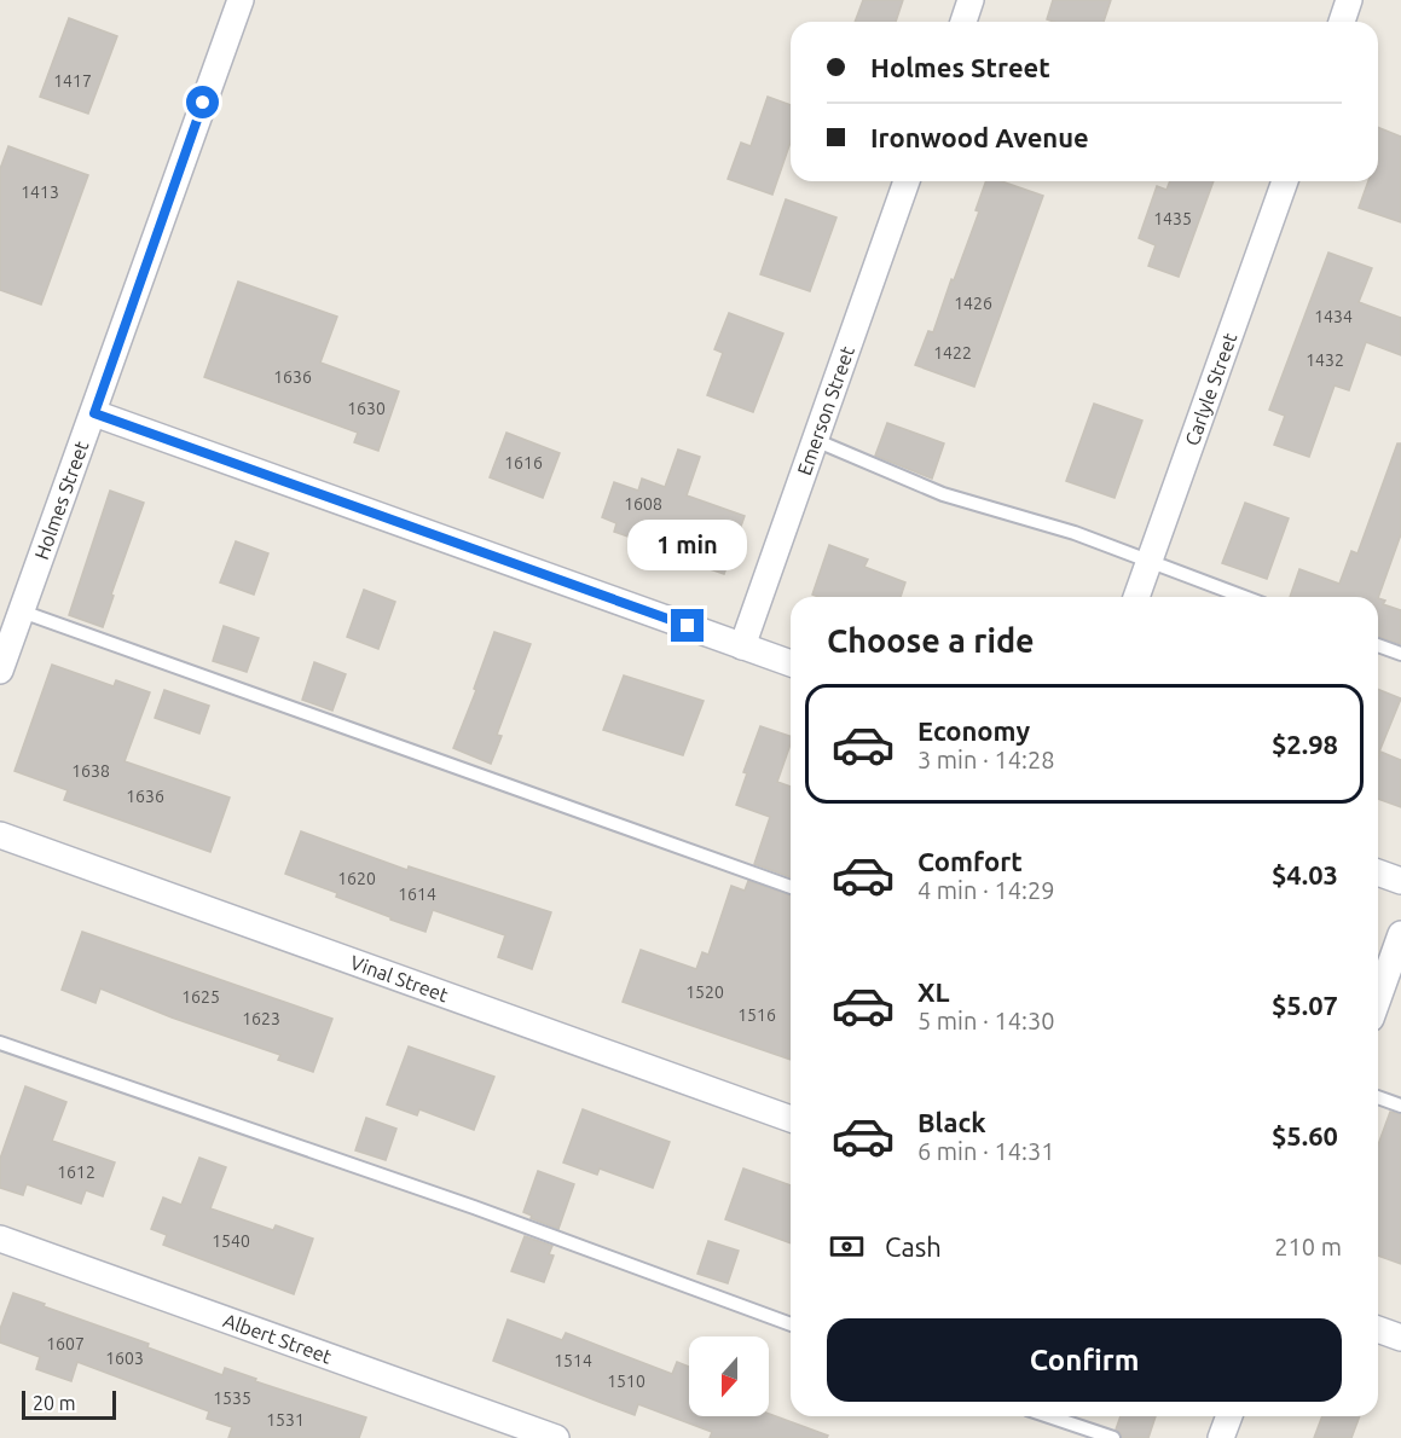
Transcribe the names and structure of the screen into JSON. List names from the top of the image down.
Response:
{
  "streets": {
    "street": [
      "Carlyle Street",
      "Emerson Street",
      "Holmes Street",
      "Vinal Street",
      "Albert Street"
    ]
  },
  "house_numbers": [
    "1417",
    "1413",
    "1435",
    "1426",
    "1434",
    "1422",
    "1432",
    "1636",
    "1630",
    "1616",
    "1608",
    "1638",
    "1636",
    "1620",
    "1614",
    "1520",
    "1625",
    "1516",
    "1623",
    "1612",
    "1540",
    "1607",
    "1603",
    "1514",
    "1510",
    "1535",
    "1531"
  ],
  "scale_bar": "20 m",
  "north": "bottom",
  "page": {
    "banner": ["Holmes Street", "Ironwood Avenue"],
    "bubble": "1 min",
    "heading": "Choose a ride",
    "list": [
      {
        "name": "Economy",
        "note": "3 min · 14:28",
        "value": "$2.98"
      },
      {
        "name": "Comfort",
        "note": "4 min · 14:29",
        "value": "$4.03"
      },
      {
        "name": "XL",
        "note": "5 min · 14:30",
        "value": "$5.07"
      },
      {
        "name": "Black",
        "note": "6 min · 14:31",
        "value": "$5.60"
      }
    ],
    "pay": ["Cash", "210 m"],
    "buttons": "Confirm",
    "scale": "20 m"
  }
}
